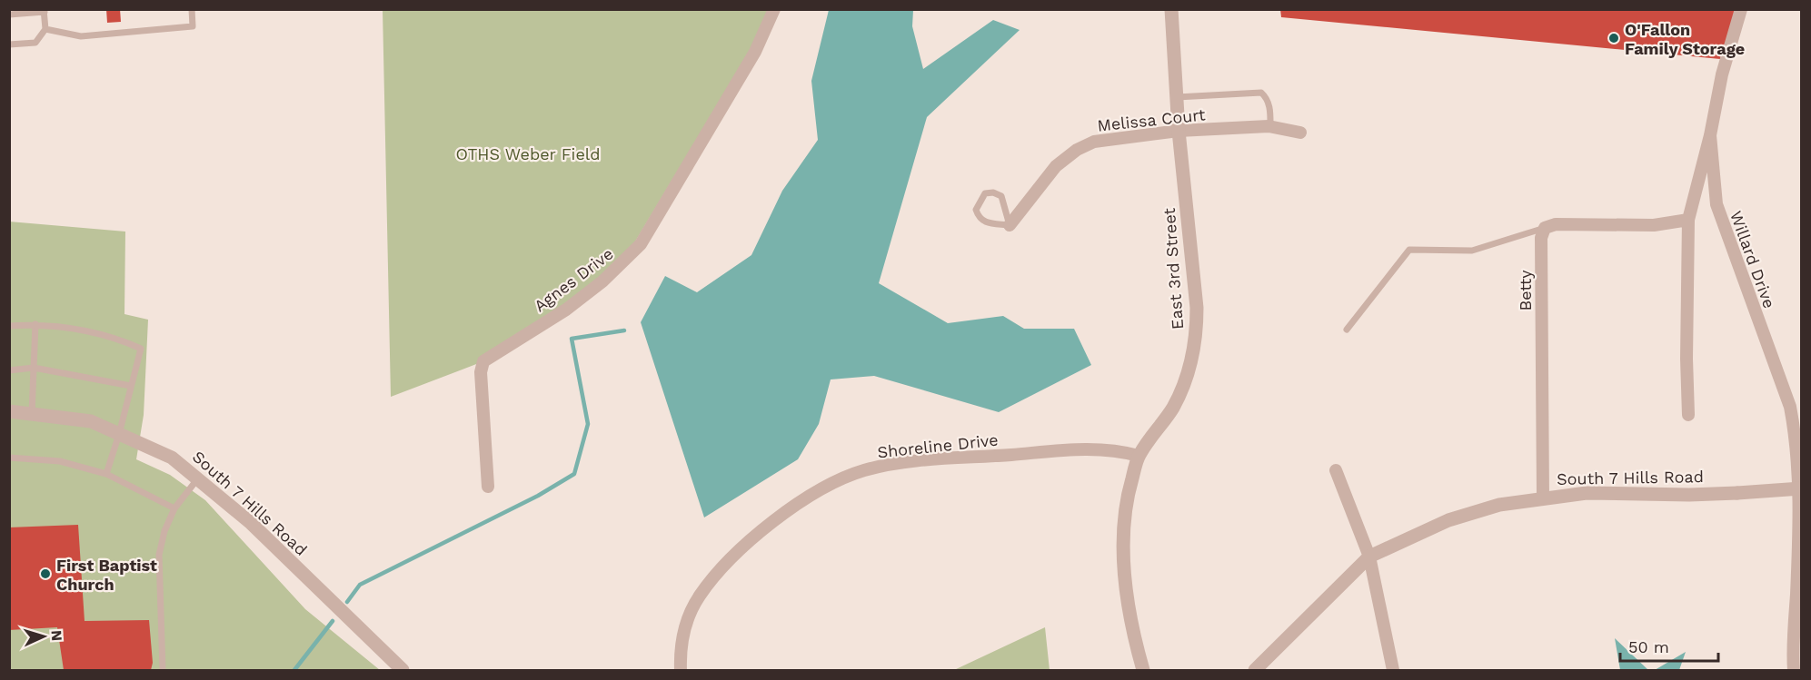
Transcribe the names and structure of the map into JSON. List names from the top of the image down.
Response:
{
  "streets": {
    "street": [
      "Melissa Court",
      "Willard Drive",
      "East 3rd Street",
      "Agnes Drive",
      "Betty",
      "Shoreline Drive",
      "South 7 Hills Road"
    ]
  },
  "crossings": [
    ["Melissa Court", "East 3rd Street"],
    ["East 3rd Street", "Shoreline Drive"],
    ["Betty", "South 7 Hills Road"]
  ],
  "parks": ["OTHS Weber Field"],
  "places": ["O'Fallon Family Storage", "First Baptist Church"],
  "scale_bar": "50 m",
  "north": "right"
}
